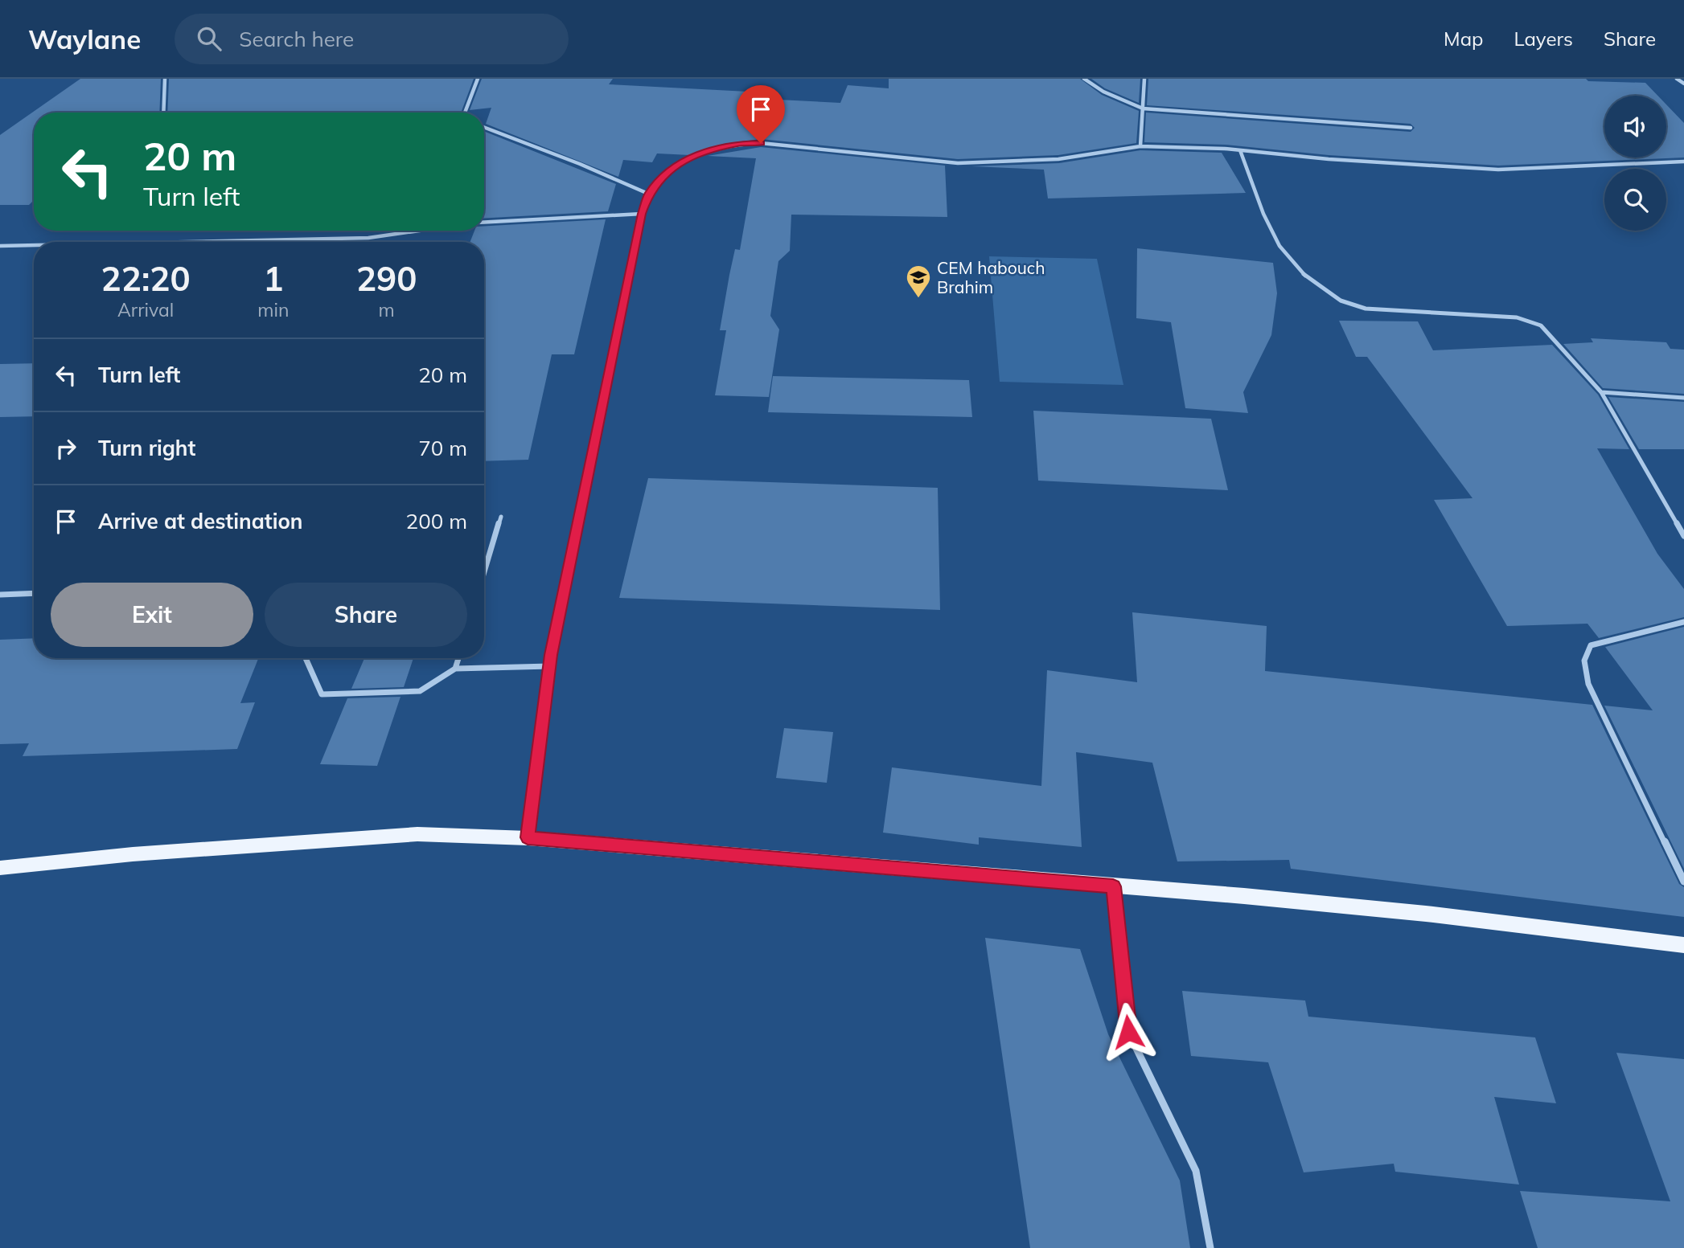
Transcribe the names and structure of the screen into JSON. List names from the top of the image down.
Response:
{
  "places": {
    "school or university": ["CEM habouch Brahim"]
  },
  "page": {
    "header": "Waylane",
    "search": "Search here",
    "nav": ["Map", "Layers", "Share"],
    "turn": ["20 m", "Turn left"],
    "eta": [
      "22:20",
      "Arrival",
      "1",
      "min",
      "290",
      "m"
    ],
    "list": [
      {
        "name": "Turn left",
        "value": "20 m"
      },
      {
        "name": "Turn right",
        "value": "70 m"
      },
      {
        "name": "Arrive at destination",
        "value": "200 m"
      }
    ],
    "buttons": ["Exit", "Share"]
  }
}
